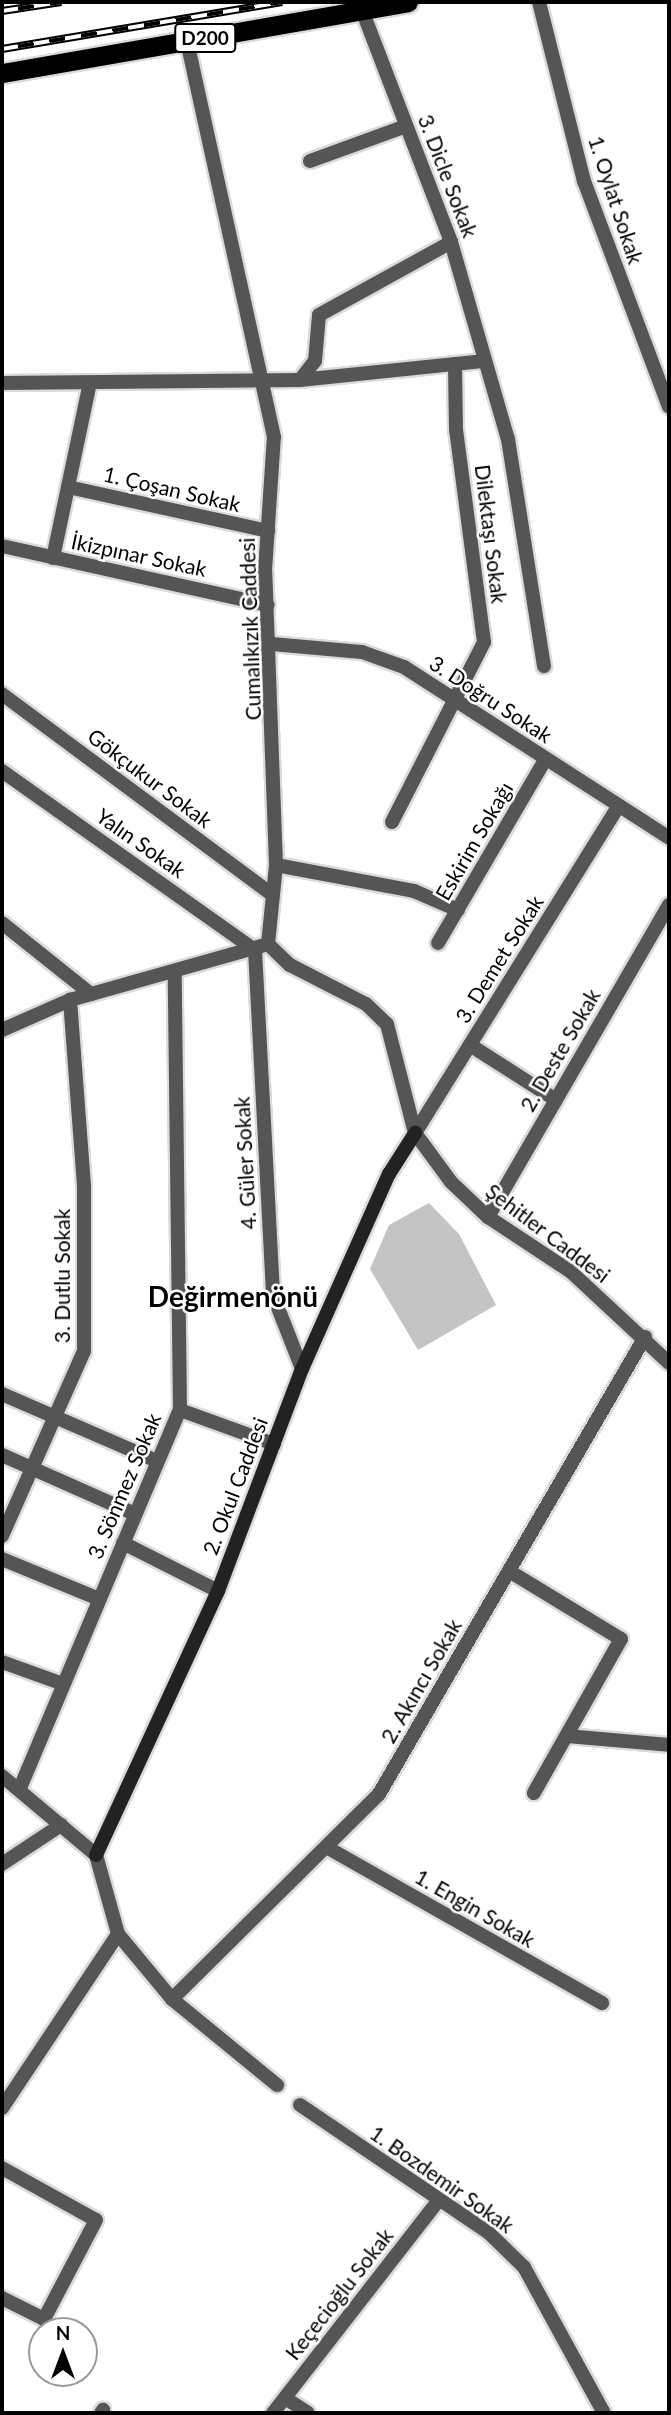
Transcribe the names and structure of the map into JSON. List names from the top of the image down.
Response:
{
  "streets": {
    "highway": ["D200"],
    "main road": ["2. Okul Caddesi"],
    "street": [
      "3. Dicle Sokak",
      "1. Oylat Sokak",
      "1. Çoşan Sokak",
      "Dilektaşı Sokak",
      "İkizpınar Sokak",
      "Cumalıkızık Caddesi",
      "3. Doğru Sokak",
      "Gökçukur Sokak",
      "Eskirim Sokağı",
      "Yalın Sokak",
      "3. Demet Sokak",
      "2. Deste Sokak",
      "4. Güler Sokak",
      "Şehitler Caddesi",
      "3. Dutlu Sokak",
      "3. Sönmez Sokak",
      "2. Akıncı Sokak",
      "1. Engin Sokak",
      "1. Bozdemir Sokak",
      "Keçecioğlu Sokak"
    ]
  },
  "crossings": [
    ["D200", "3. Dicle Sokak"],
    ["D200", "Cumalıkızık Caddesi"],
    ["1. Çoşan Sokak", "Cumalıkızık Caddesi"],
    ["Dilektaşı Sokak", "3. Doğru Sokak"],
    ["İkizpınar Sokak", "Cumalıkızık Caddesi"],
    ["Cumalıkızık Caddesi", "3. Doğru Sokak"],
    ["Cumalıkızık Caddesi", "Gökçukur Sokak"],
    ["Cumalıkızık Caddesi", "Yalın Sokak"],
    ["Cumalıkızık Caddesi", "4. Güler Sokak"],
    ["Cumalıkızık Caddesi", "Şehitler Caddesi"],
    ["3. Doğru Sokak", "Eskirim Sokağı"],
    ["3. Doğru Sokak", "3. Demet Sokak"],
    ["Yalın Sokak", "4. Güler Sokak"],
    ["Yalın Sokak", "Şehitler Caddesi"],
    ["3. Demet Sokak", "Şehitler Caddesi"],
    ["3. Demet Sokak", "2. Okul Caddesi"],
    ["2. Deste Sokak", "Şehitler Caddesi"],
    ["4. Güler Sokak", "Şehitler Caddesi"],
    ["4. Güler Sokak", "2. Okul Caddesi"],
    ["Şehitler Caddesi", "2. Okul Caddesi"],
    ["Şehitler Caddesi", "2. Akıncı Sokak"],
    ["2. Akıncı Sokak", "1. Engin Sokak"],
    ["1. Bozdemir Sokak", "Keçecioğlu Sokak"]
  ],
  "districts": ["Değirmenönü"],
  "north": "top"
}
